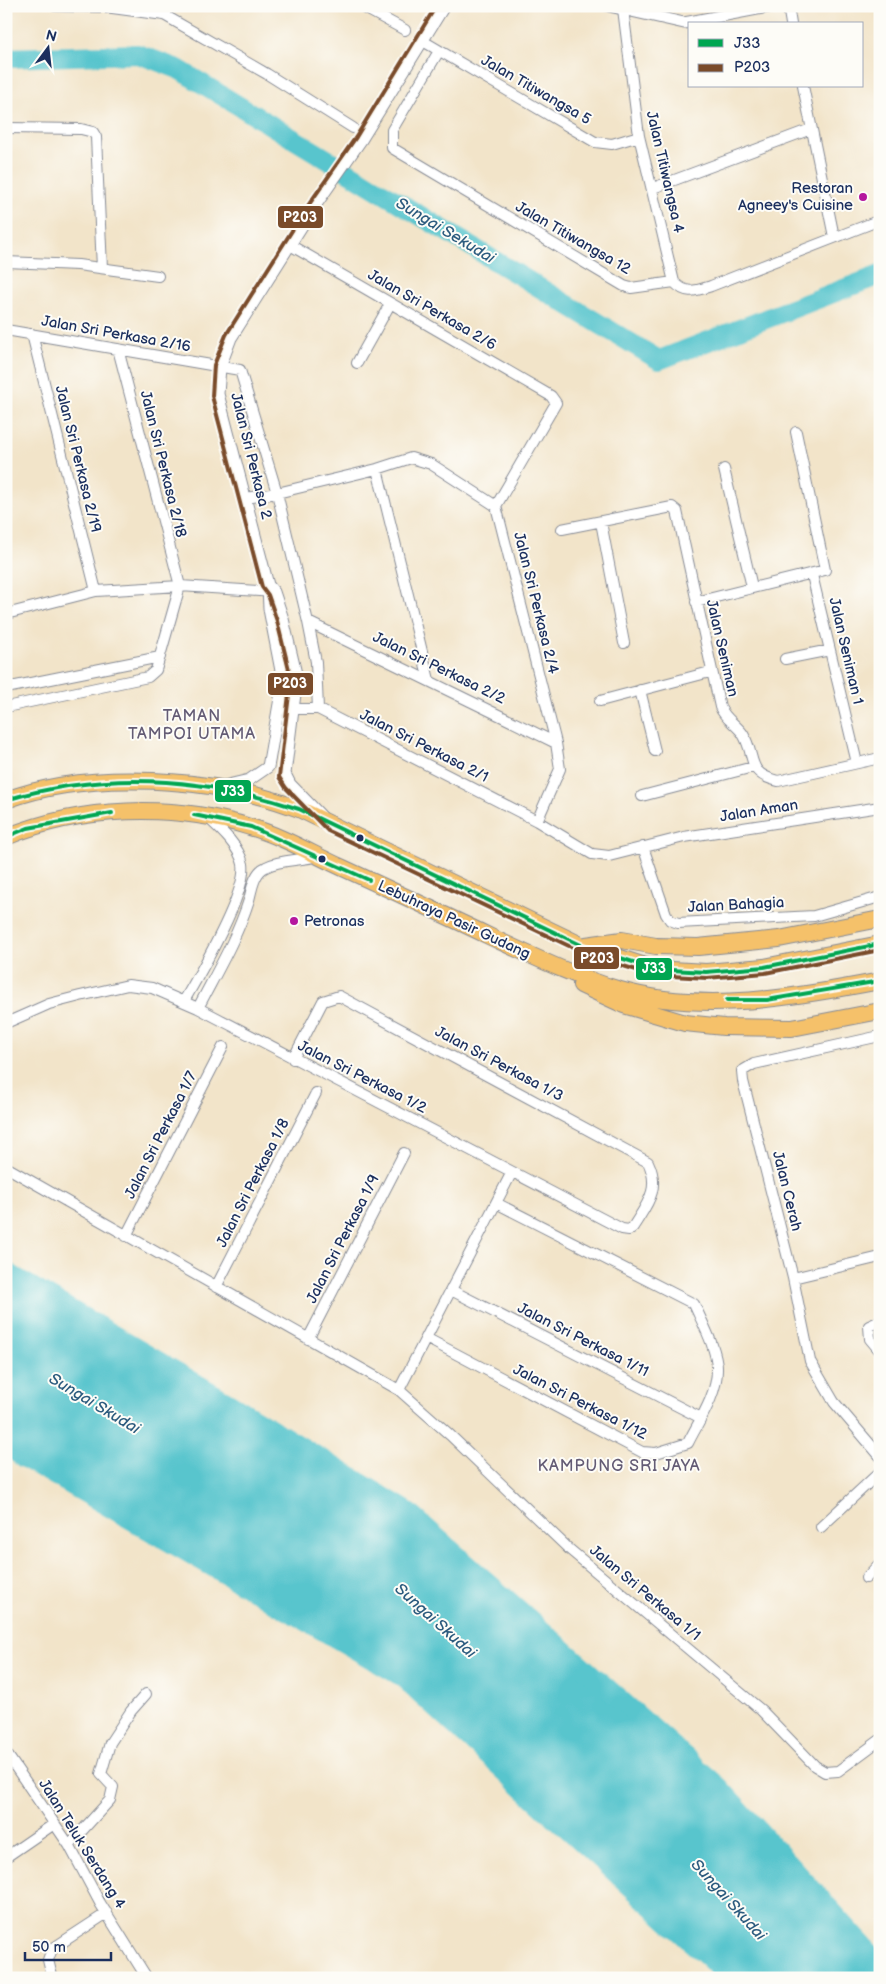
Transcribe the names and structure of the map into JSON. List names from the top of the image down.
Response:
{
  "streets": {
    "highway": ["Lebuhraya Pasir Gudang"],
    "street": [
      "Jalan Titiwangsa 5",
      "Jalan Titiwangsa 4",
      "Jalan Titiwangsa 12",
      "Jalan Sri Perkasa 2/6",
      "Jalan Sri Perkasa 2/16",
      "Jalan Sri Perkasa 2",
      "Jalan Sri Perkasa 2/19",
      "Jalan Sri Perkasa 2/18",
      "Jalan Sri Perkasa 2/4",
      "Jalan Seniman",
      "Jalan Seniman 1",
      "Jalan Sri Perkasa 2/2",
      "Jalan Sri Perkasa 2/1",
      "Jalan Aman",
      "Jalan Bahagia",
      "Jalan Sri Perkasa 1/3",
      "Jalan Sri Perkasa 1/2",
      "Jalan Sri Perkasa 1/7",
      "Jalan Sri Perkasa 1/8",
      "Jalan Cerah",
      "Jalan Sri Perkasa 1/9",
      "Jalan Sri Perkasa 1/11",
      "Jalan Sri Perkasa 1/12",
      "Jalan Sri Perkasa 1/1",
      "Jalan Teluk Serdang 4"
    ]
  },
  "crossings": [
    ["Jalan Titiwangsa 5", "Jalan Titiwangsa 4"],
    ["Jalan Titiwangsa 5", "Jalan Titiwangsa 12"],
    ["Jalan Titiwangsa 5", "Jalan Sri Perkasa 2"],
    ["Jalan Titiwangsa 4", "Jalan Titiwangsa 12"],
    ["Jalan Sri Perkasa 2/6", "Jalan Sri Perkasa 2"],
    ["Jalan Sri Perkasa 2/6", "Jalan Sri Perkasa 2/4"],
    ["Jalan Sri Perkasa 2/16", "Jalan Sri Perkasa 2"],
    ["Jalan Sri Perkasa 2/16", "Jalan Sri Perkasa 2/19"],
    ["Jalan Sri Perkasa 2/16", "Jalan Sri Perkasa 2/18"],
    ["Jalan Sri Perkasa 2", "Jalan Sri Perkasa 2/1"],
    ["Jalan Sri Perkasa 2/4", "Jalan Sri Perkasa 2/2"],
    ["Jalan Sri Perkasa 2/4", "Jalan Sri Perkasa 2/1"],
    ["Jalan Sri Perkasa 2/1", "Jalan Aman"],
    ["Jalan Aman", "Jalan Bahagia"],
    ["Jalan Sri Perkasa 1/3", "Jalan Sri Perkasa 1/2"],
    ["Jalan Sri Perkasa 1/7", "Jalan Sri Perkasa 1/1"],
    ["Jalan Sri Perkasa 1/8", "Jalan Sri Perkasa 1/1"],
    ["Jalan Sri Perkasa 1/9", "Jalan Sri Perkasa 1/1"],
    ["Jalan Sri Perkasa 1/11", "Jalan Sri Perkasa 1/12"]
  ],
  "districts": ["TAMAN TAMPOI UTAMA", "KAMPUNG SRI JAYA"],
  "water": ["Sungai Sekudai", "Sungai Skudai"],
  "places": ["Restoran Agneey's Cuisine", "Petronas"],
  "lines": ["transit line P203", "transit line J33"],
  "legend": ["J33", "P203"],
  "scale_bar": "50 m",
  "north": "top"
}
